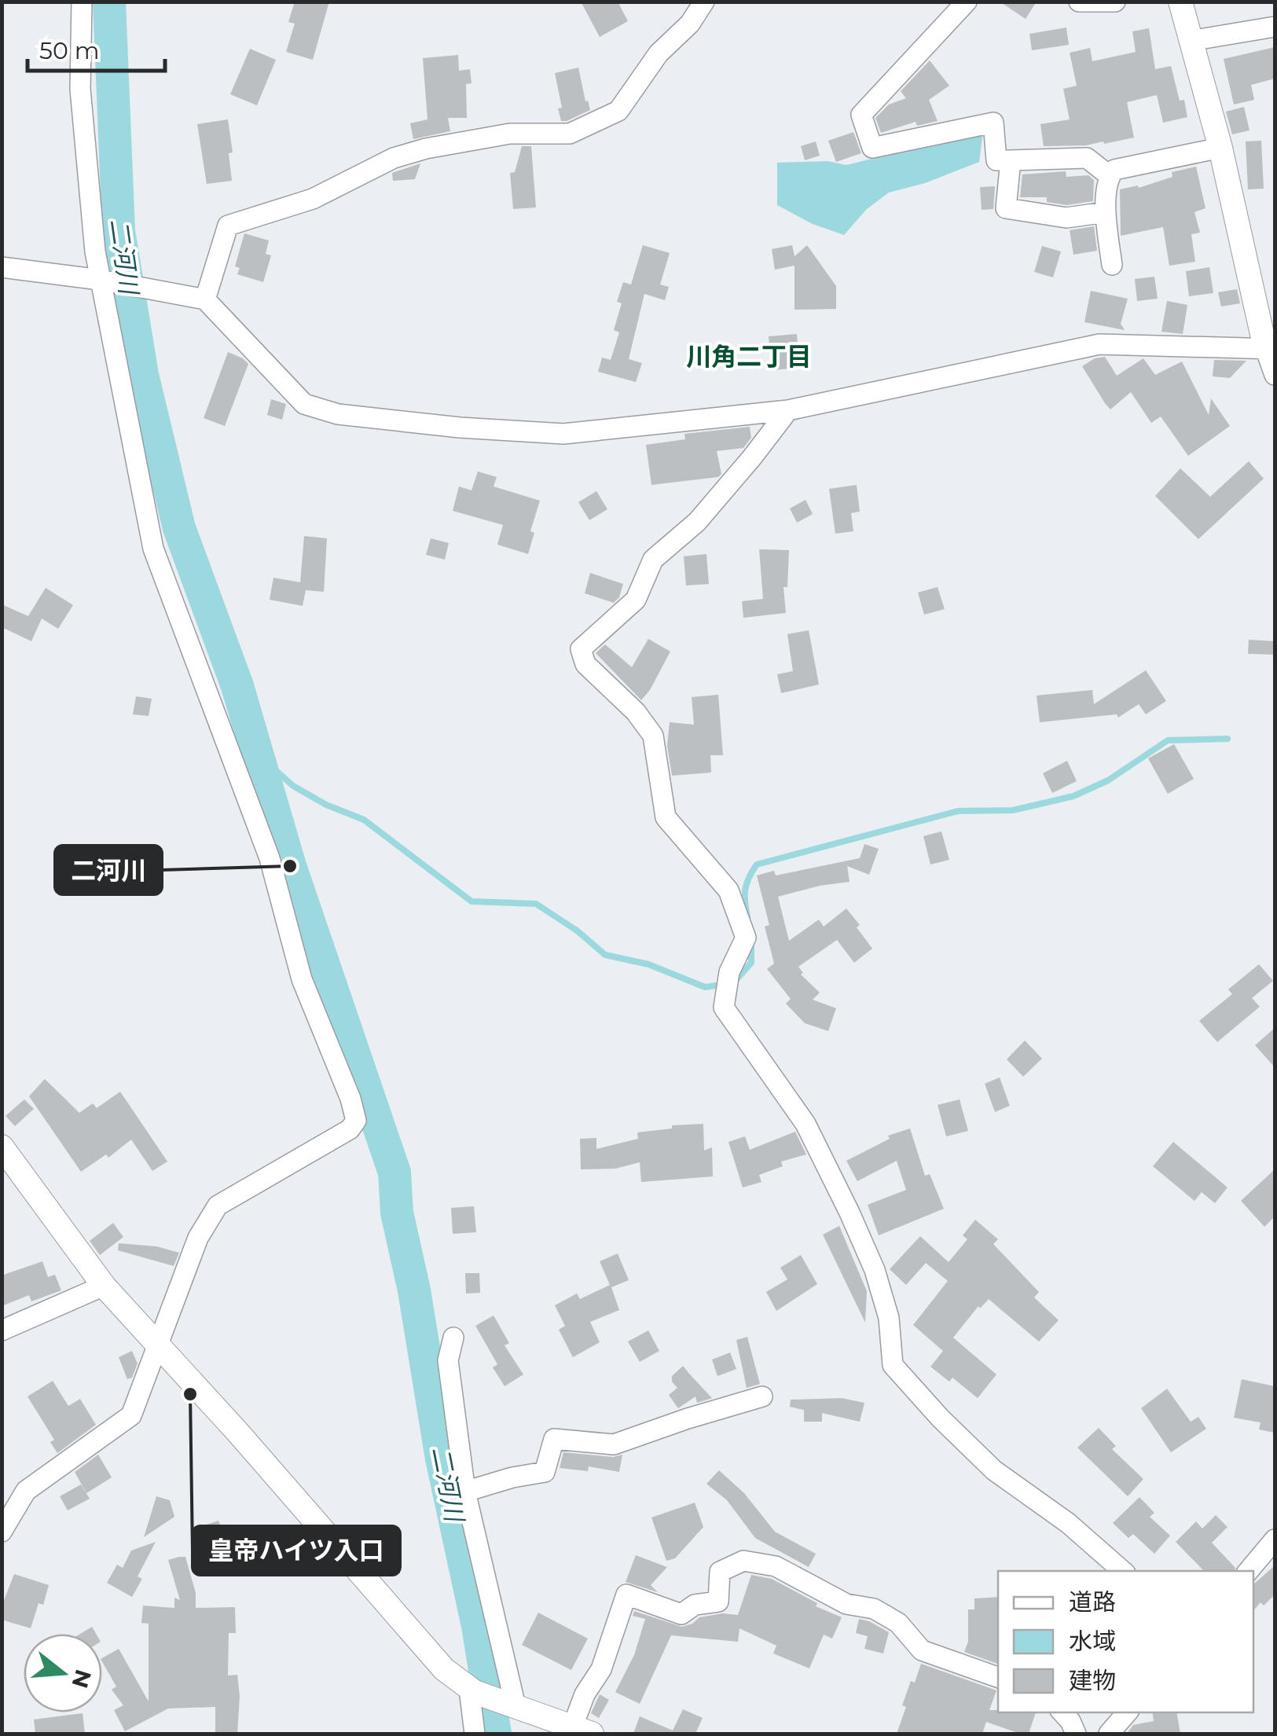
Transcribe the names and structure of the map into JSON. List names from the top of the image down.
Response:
{
  "districts": ["川角二丁目"],
  "water": ["二河川"],
  "places": ["二河川", "皇帝ハイツ入口"],
  "legend": ["道路", "水域", "建物"],
  "scale_bar": "50 m",
  "north": "right"
}
